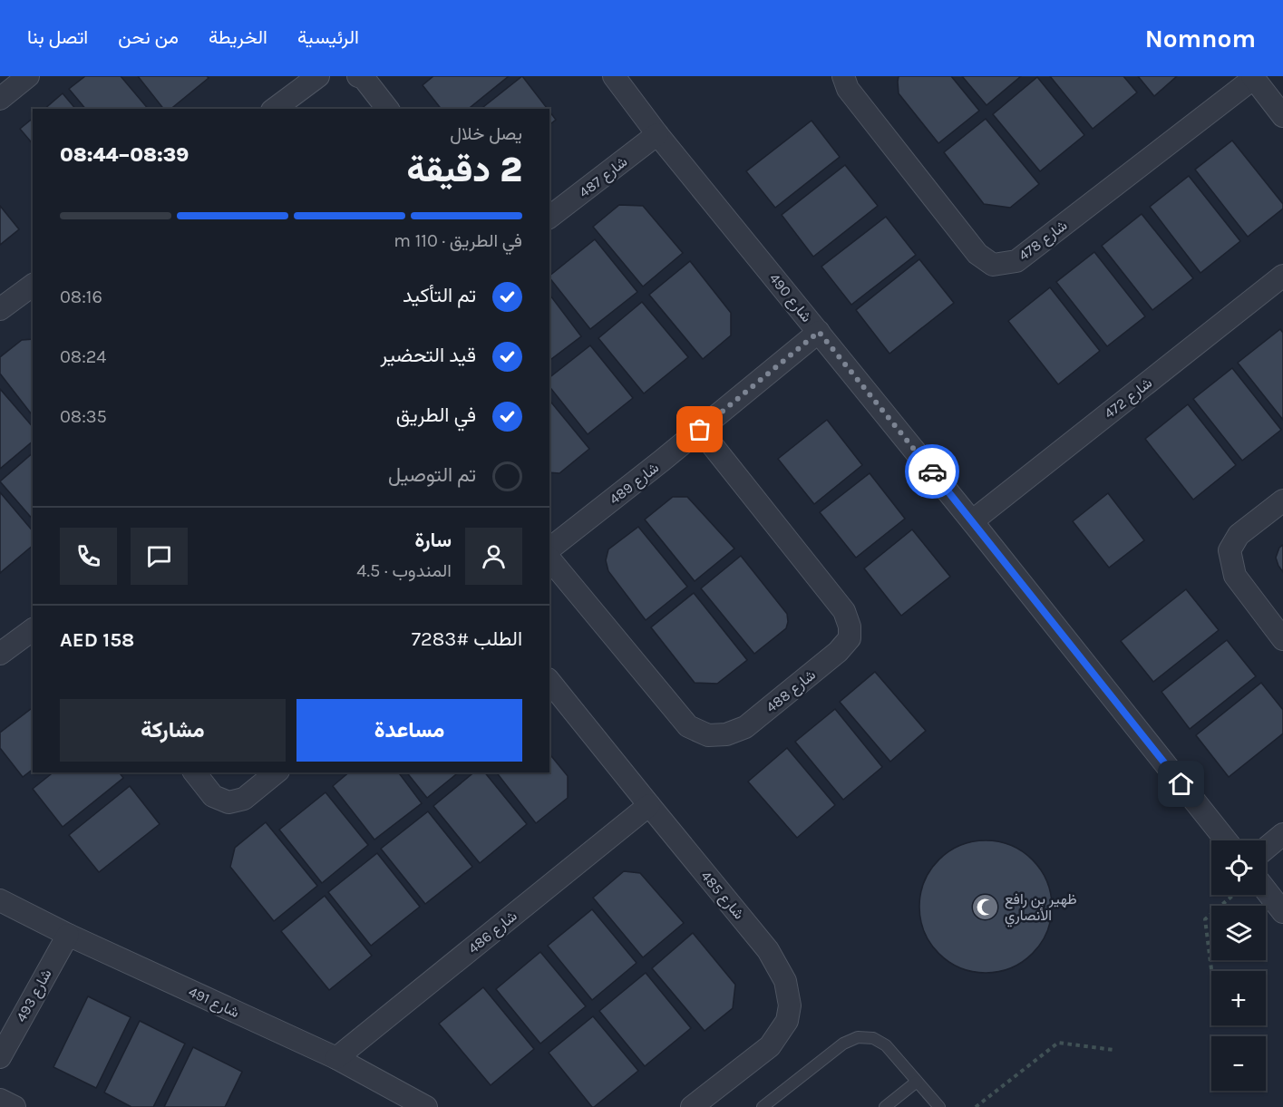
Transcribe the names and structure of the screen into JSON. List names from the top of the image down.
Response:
{
  "streets": {
    "street": [
      "شارع 487",
      "شارع 478",
      "شارع 490",
      "شارع 472",
      "شارع 489",
      "شارع 488",
      "شارع 485",
      "شارع 486",
      "شارع 493",
      "شارع 491"
    ]
  },
  "crossings": [
    ["شارع 487", "شارع 490"],
    ["شارع 490", "شارع 472"],
    ["شارع 490", "شارع 489"],
    ["شارع 489", "شارع 488"],
    ["شارع 485", "شارع 486"],
    ["شارع 486", "شارع 491"],
    ["شارع 493", "شارع 491"]
  ],
  "places": {
    "mosque": ["ظهير بن رافع الأنصاري"]
  },
  "page": {
    "header": "Nomnom",
    "nav": [
      "الرئيسية",
      "الخريطة",
      "من نحن",
      "اتصل بنا"
    ],
    "heading": ["2 دقيقة", "يصل خلال", "08:39–08:44"],
    "panel": [
      "سارة",
      "المندوب · 4.5",
      "الطلب #7283",
      "AED 158"
    ],
    "bar": "في الطريق · 110 m",
    "list": [
      ["تم التأكيد", "08:16"],
      ["قيد التحضير", "08:24"],
      ["في الطريق", "08:35"],
      "تم التوصيل"
    ],
    "buttons": ["مساعدة", "مشاركة"],
    "map_buttons": ["+", "−"]
  }
}
